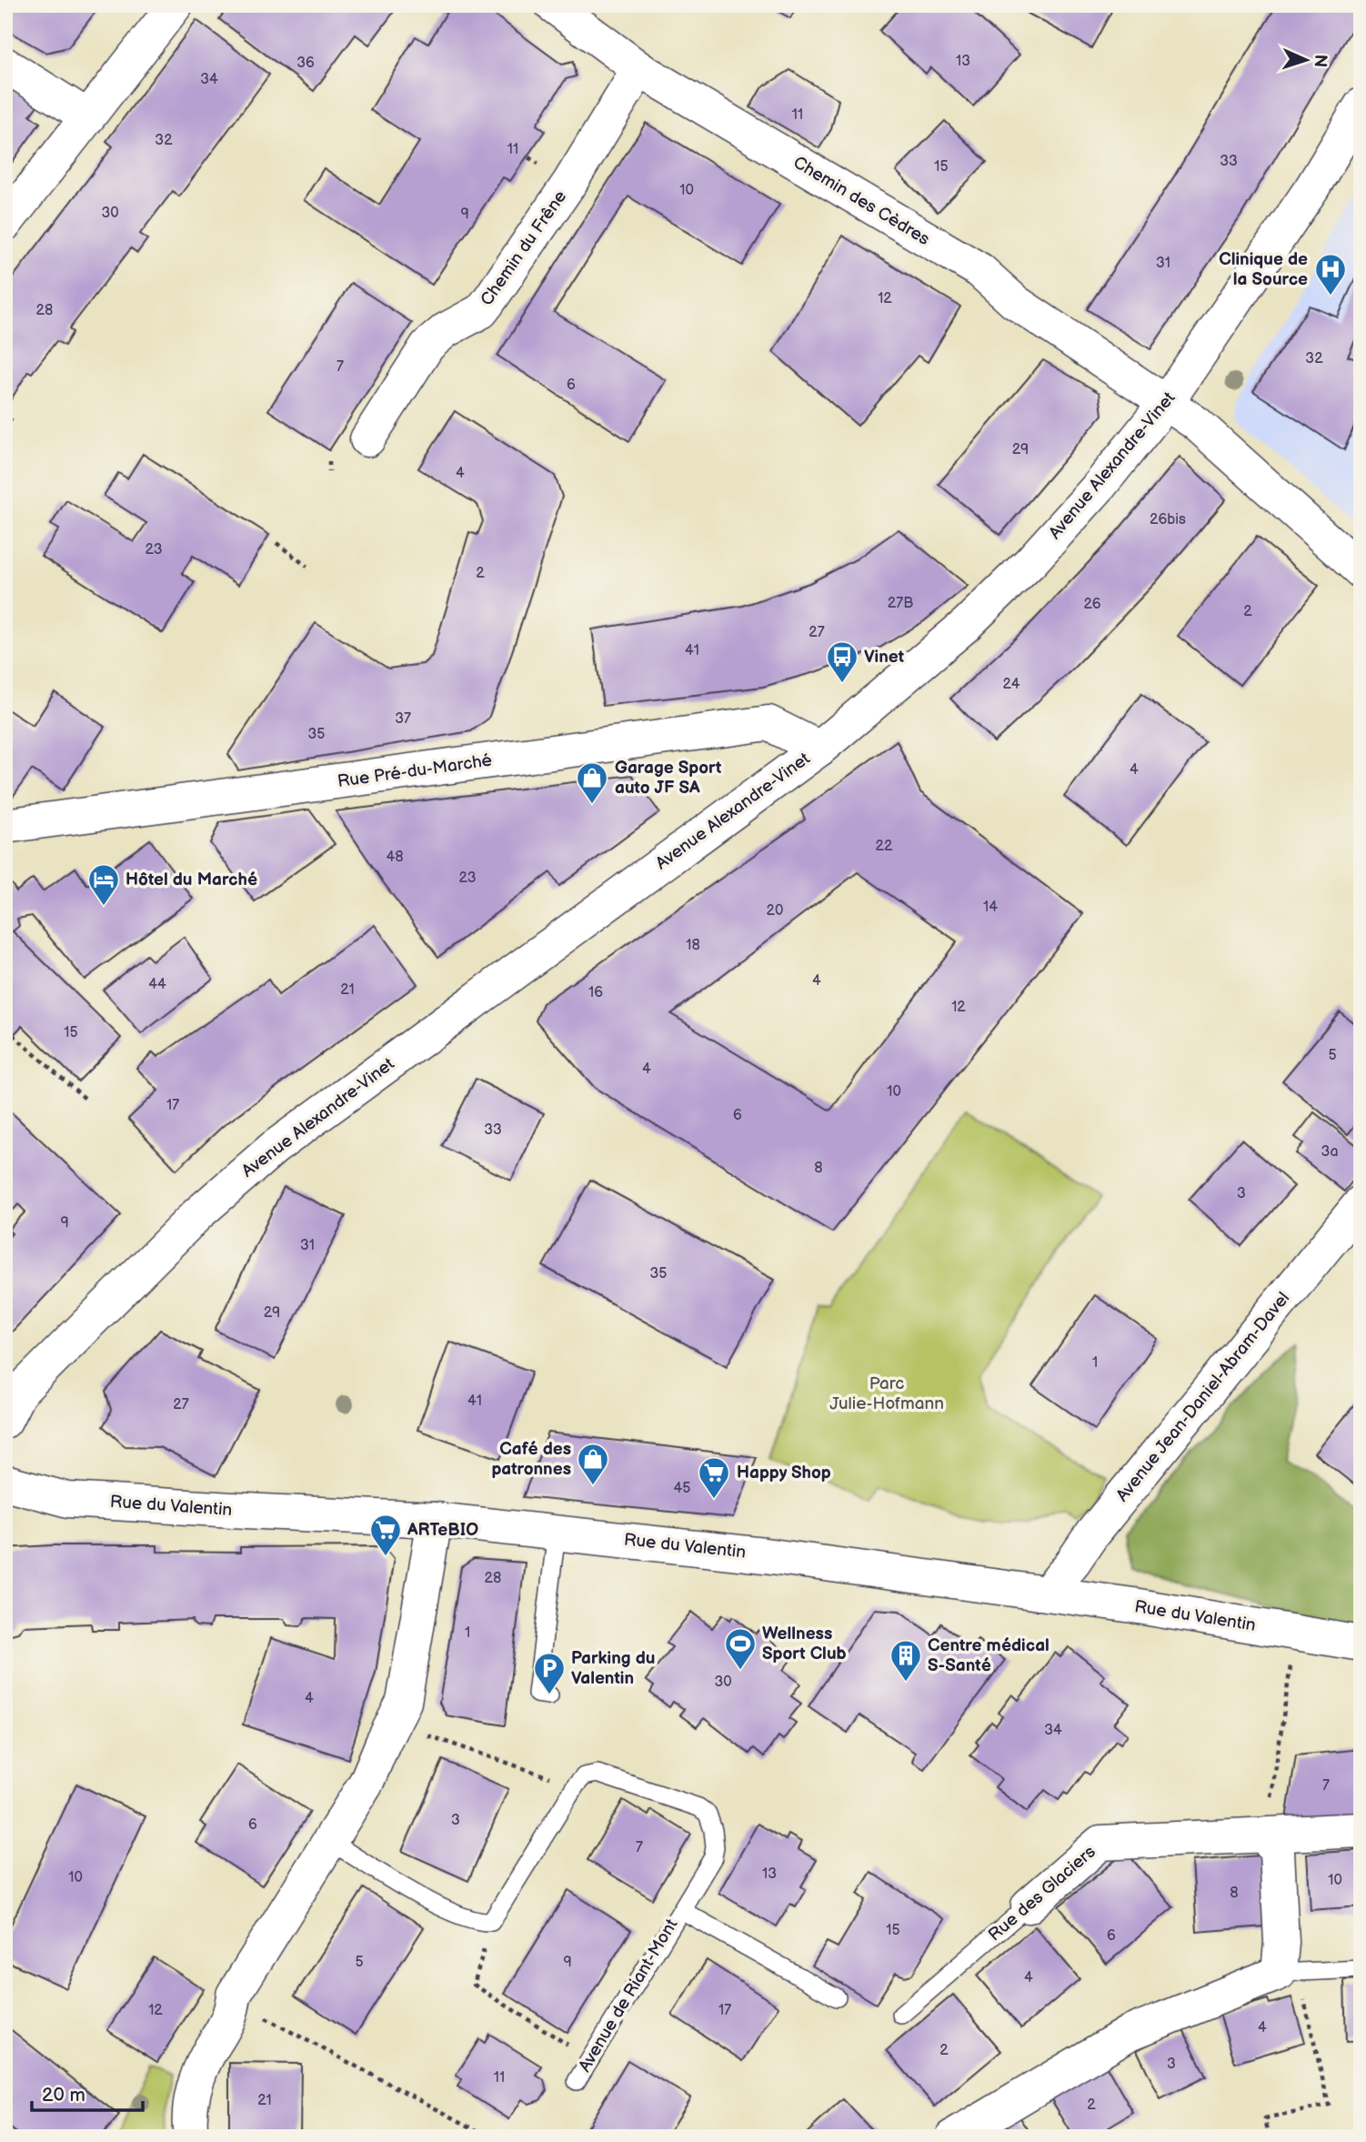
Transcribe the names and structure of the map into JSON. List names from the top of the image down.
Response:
{
  "streets": {
    "street": [
      "Chemin des Cèdres",
      "Chemin du Frêne",
      "Avenue Alexandre-Vinet",
      "Rue Pré-du-Marché",
      "Avenue Jean-Daniel-Abram-Davel",
      "Rue du Valentin",
      "Rue des Glaciers"
    ],
    "lane": ["Avenue de Riant-Mont"]
  },
  "crossings": [
    ["Chemin des Cèdres", "Chemin du Frêne"],
    ["Chemin des Cèdres", "Avenue Alexandre-Vinet"],
    ["Avenue Alexandre-Vinet", "Rue Pré-du-Marché"],
    ["Avenue Jean-Daniel-Abram-Davel", "Rue du Valentin"]
  ],
  "parks": ["Parc Julie-Hofmann"],
  "places": {
    "hospital": ["Clinique de la Source"],
    "bus stop": ["Vinet"],
    "shop": ["Garage Sport auto JF SA", "Café des patronnes"],
    "hotel": ["Hôtel du Marché"],
    "supermarket": ["Happy Shop", "ARTeBIO"],
    "sports": ["Wellness Sport Club"],
    "building": ["Centre médical S-Santé"],
    "parking": ["Parking du Valentin"]
  },
  "house_numbers": [
    "13",
    "36",
    "34",
    "11",
    "32",
    "11",
    "33",
    "15",
    "10",
    "30",
    "9",
    "31",
    "12",
    "28",
    "32",
    "7",
    "6",
    "29",
    "4",
    "26bis",
    "23",
    "2",
    "27B",
    "26",
    "2",
    "27",
    "41",
    "24",
    "37",
    "35",
    "4",
    "22",
    "48",
    "23",
    "14",
    "20",
    "18",
    "4",
    "44",
    "21",
    "16",
    "12",
    "15",
    "5",
    "4",
    "10",
    "17",
    "6",
    "33",
    "3a",
    "8",
    "3",
    "9",
    "31",
    "35",
    "29",
    "1",
    "41",
    "27",
    "45",
    "28",
    "1",
    "30",
    "4",
    "34",
    "7",
    "3",
    "6",
    "7",
    "13",
    "10",
    "10",
    "8",
    "15",
    "6",
    "5",
    "9",
    "4",
    "12",
    "17",
    "4",
    "2",
    "3",
    "11",
    "21",
    "2"
  ],
  "scale_bar": "20 m",
  "north": "right"
}
